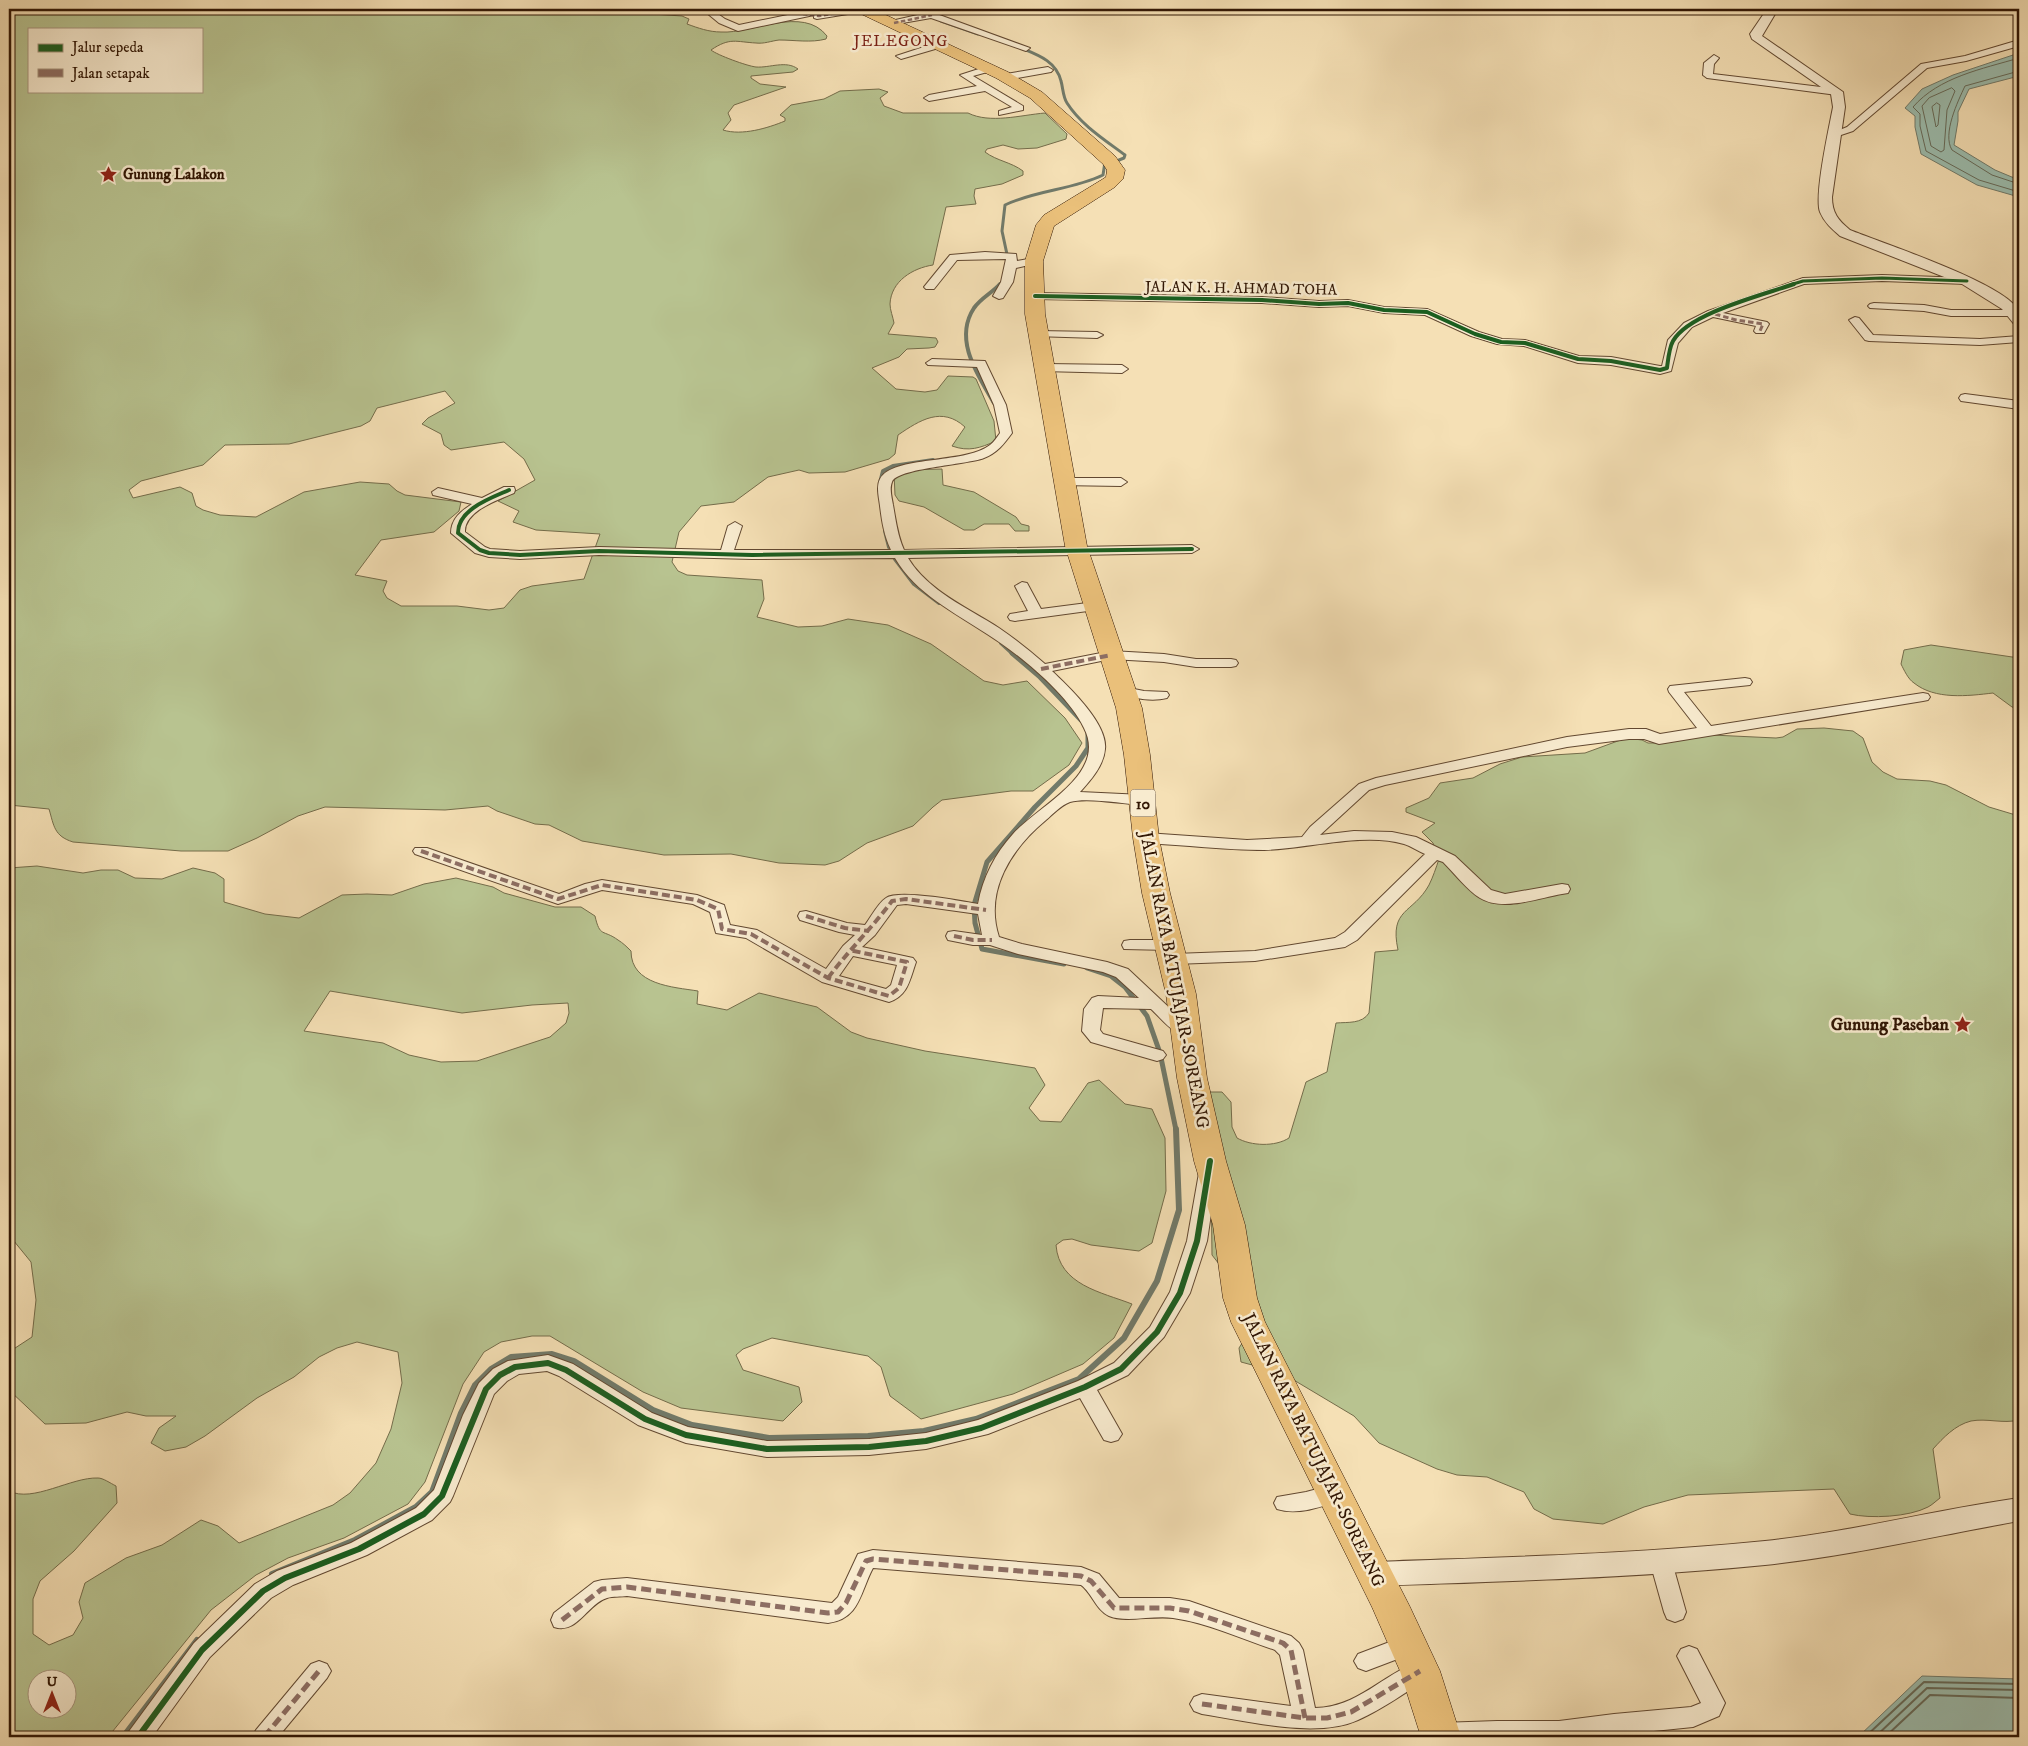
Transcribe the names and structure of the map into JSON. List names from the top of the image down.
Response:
{
  "streets": {
    "highway": ["10", "JALAN RAYA BATUJAJAR-SOREANG"],
    "street": ["JALAN K. H. AHMAD TOHA"]
  },
  "crossings": [
    ["JALAN K. H. AHMAD TOHA", "JALAN RAYA BATUJAJAR-SOREANG"]
  ],
  "districts": ["JELEGONG"],
  "places": {
    "place": ["Gunung Lalakon", "Gunung Paseban"]
  },
  "legend": ["Jalur sepeda", "Jalan setapak"],
  "north": "top"
}
